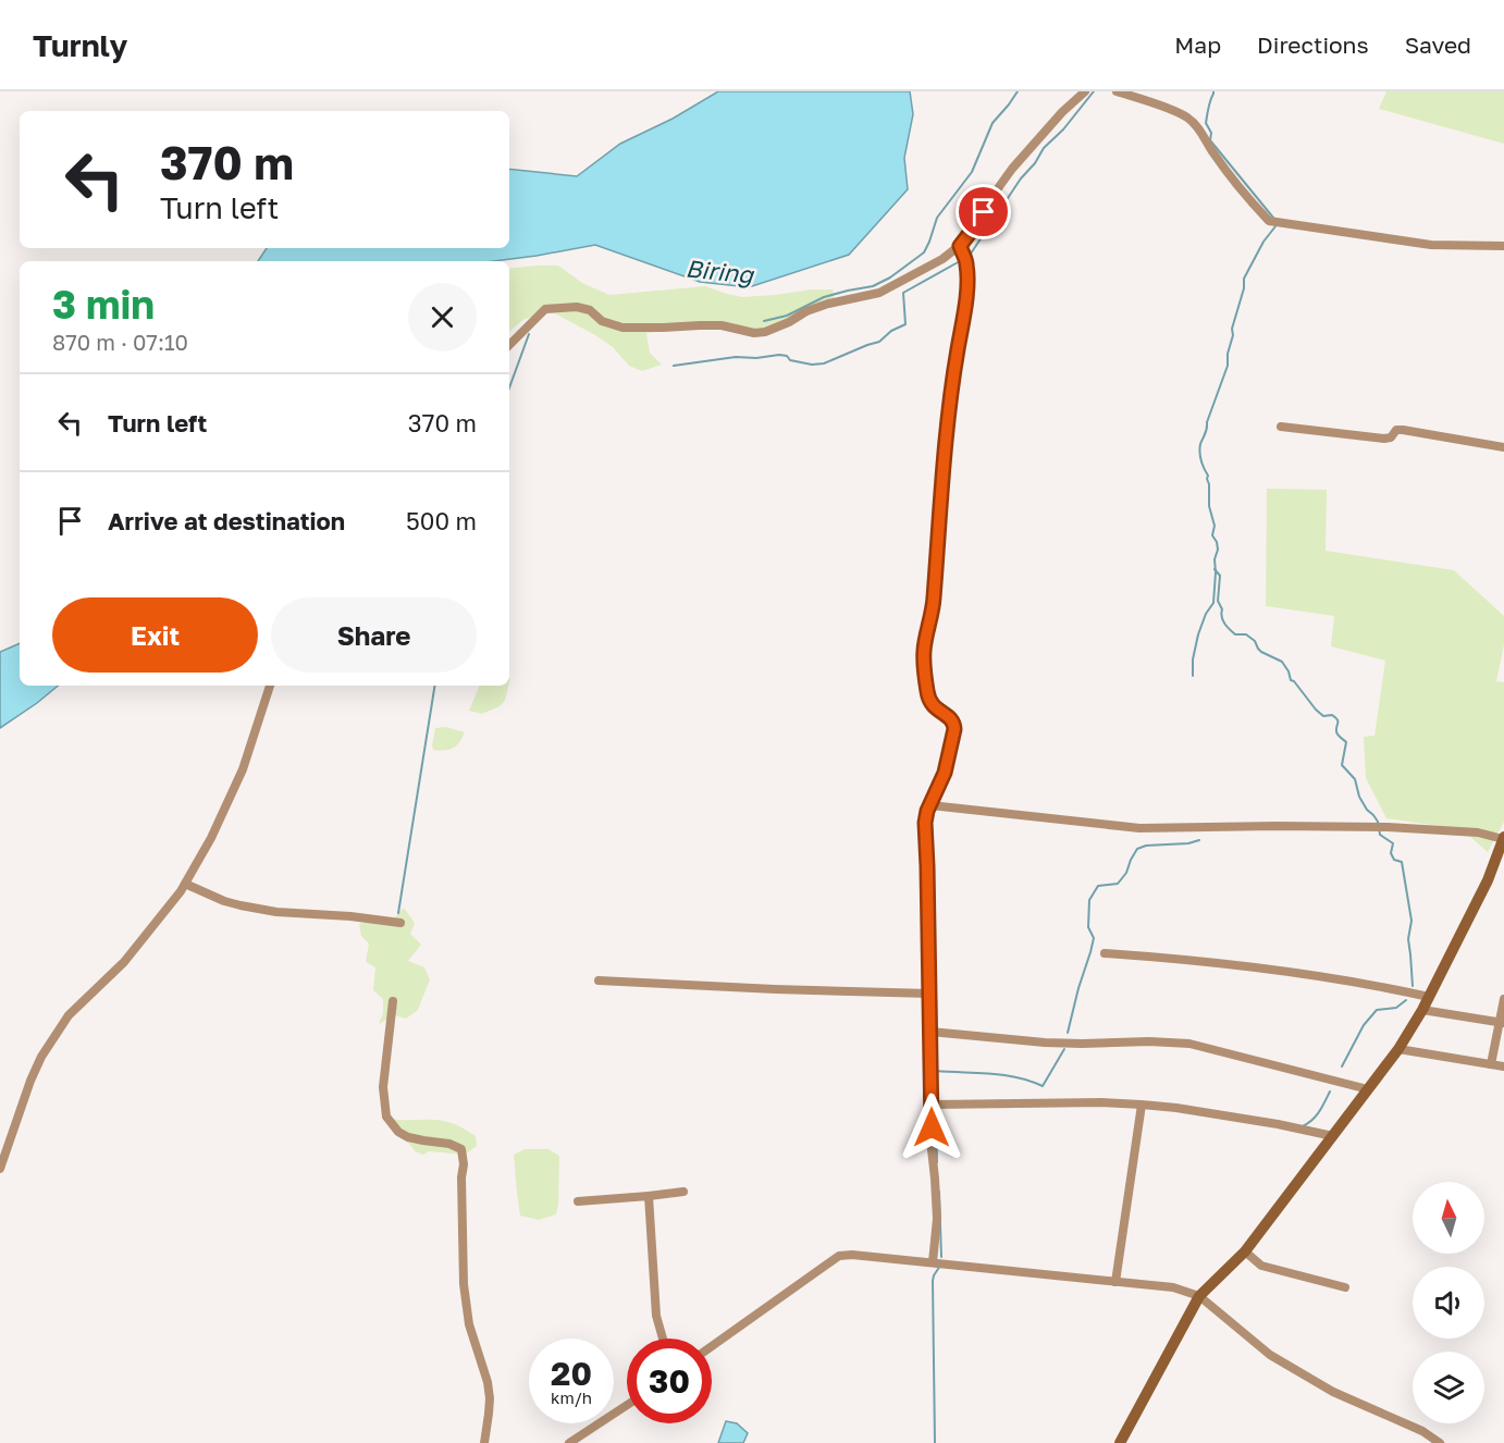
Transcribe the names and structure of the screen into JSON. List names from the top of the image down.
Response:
{
  "water": ["Biring"],
  "north": "top",
  "page": {
    "header": "Turnly",
    "nav": ["Map", "Directions", "Saved"],
    "turn": ["370 m", "Turn left"],
    "heading": ["3 min", "870 m · 07:10"],
    "list": [
      {
        "name": "Turn left",
        "value": "370 m"
      },
      {
        "name": "Arrive at destination",
        "value": "500 m"
      }
    ],
    "buttons": ["Exit", "Share"],
    "speed": "20 km/h",
    "limit": "30"
  }
}
